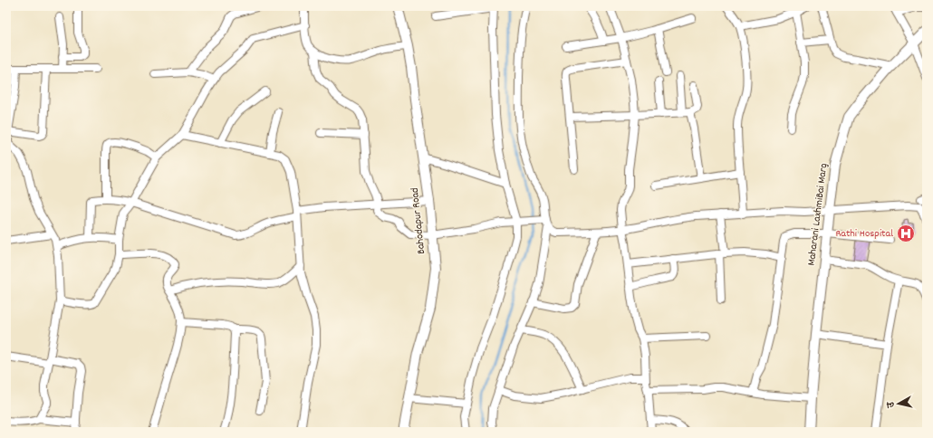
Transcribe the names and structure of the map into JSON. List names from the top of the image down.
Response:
{
  "streets": {
    "main road": ["Maharani LaxhmiBai Marg", "Bahodapur Road"]
  },
  "places": {
    "hospital": ["Rathi Hospital"]
  },
  "north": "left"
}
